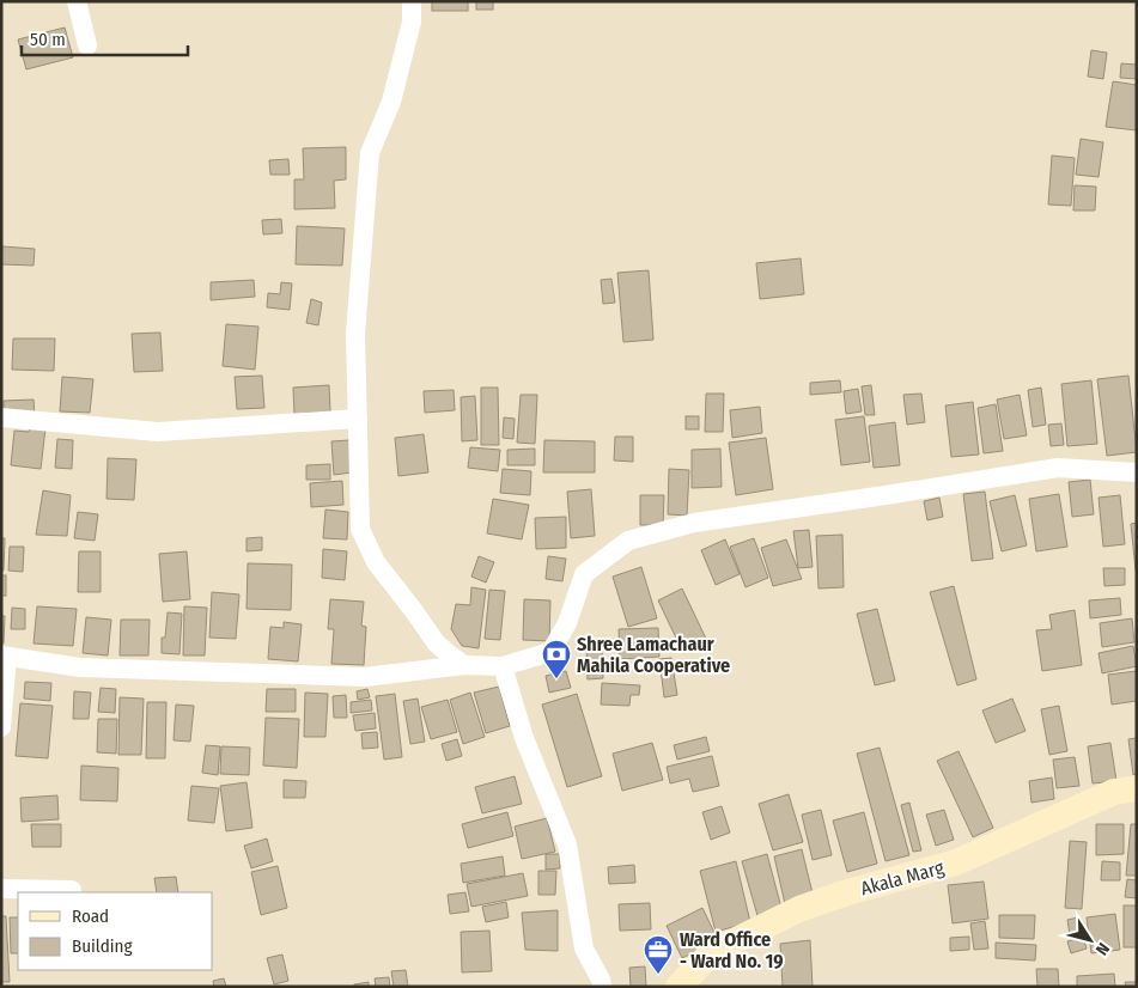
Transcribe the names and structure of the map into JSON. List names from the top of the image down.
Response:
{
  "streets": {
    "main road": ["Akala Marg"]
  },
  "places": {
    "bank": ["Shree Lamachaur Mahila Cooperative"],
    "office": ["Ward Office - Ward No. 19"]
  },
  "legend": ["Road", "Building"],
  "scale_bar": "50 m",
  "north": "bottom right"
}
